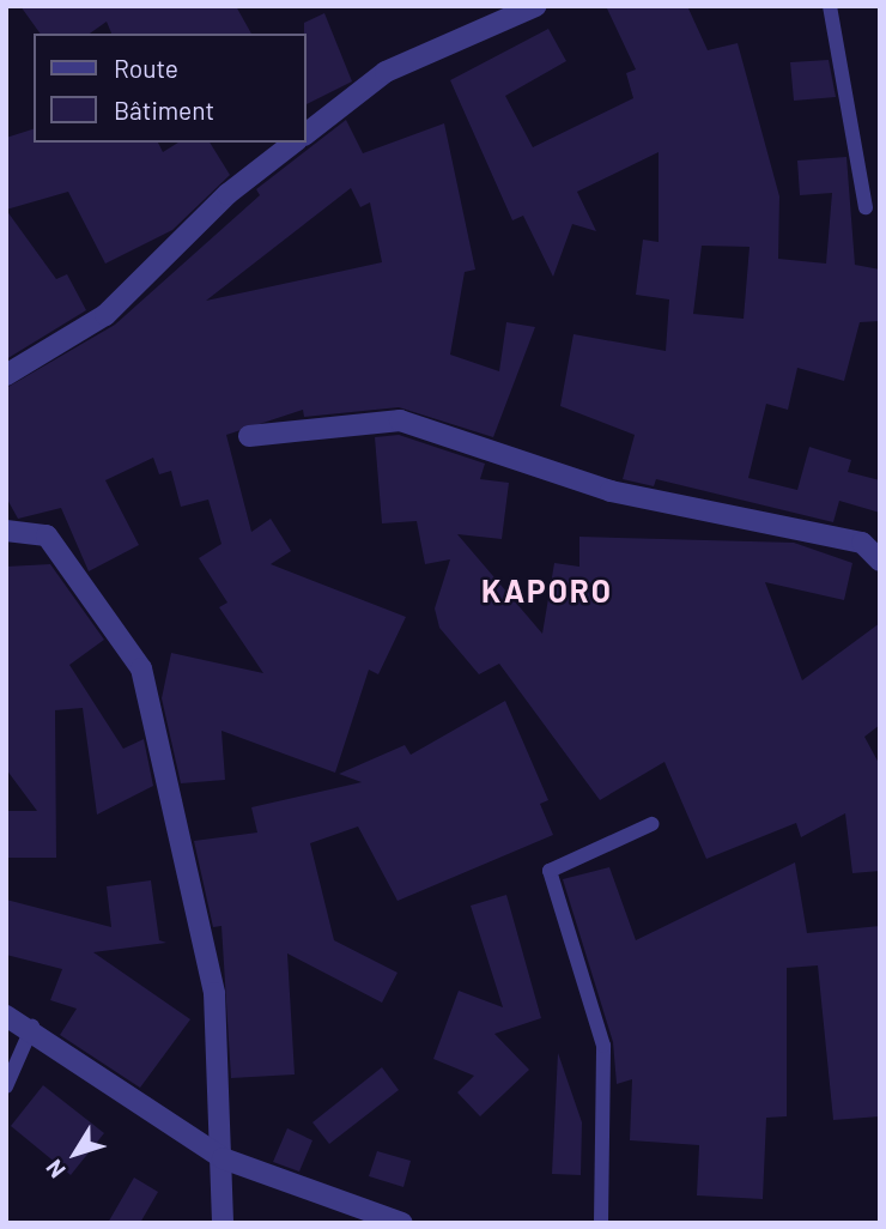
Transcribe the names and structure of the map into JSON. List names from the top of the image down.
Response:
{
  "districts": ["KAPORO"],
  "legend": ["Route", "Bâtiment"],
  "north": "bottom left"
}
